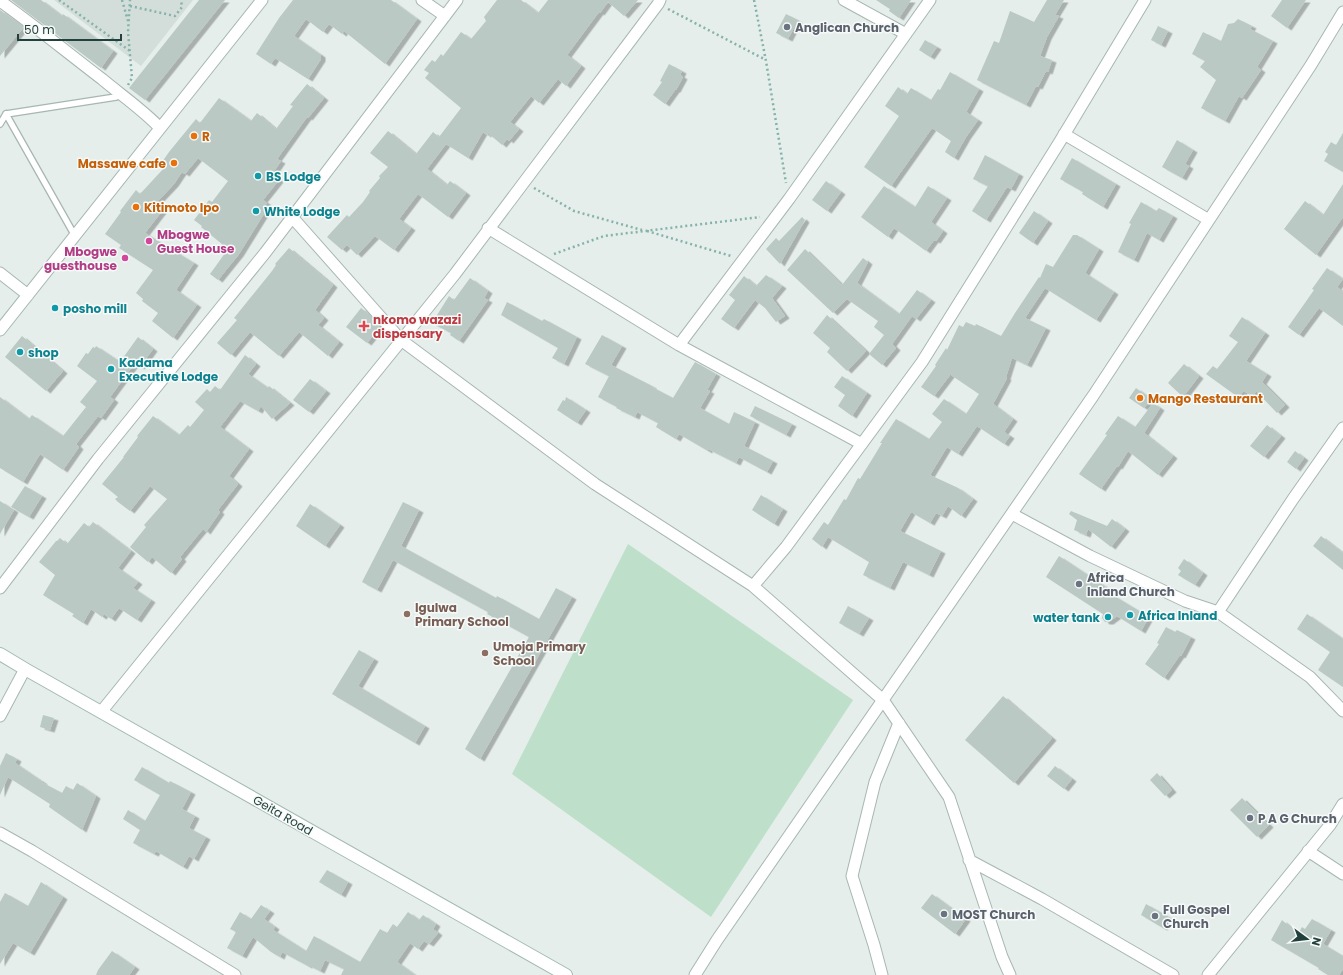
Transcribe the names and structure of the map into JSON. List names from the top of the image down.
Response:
{
  "streets": {
    "main road": ["Geita Road"]
  },
  "places": {
    "other": [
      "Anglican Church",
      "R",
      "Massawe cafe",
      "BS Lodge",
      "Kitimoto Ipo",
      "White Lodge",
      "Mbogwe Guest House",
      "Mbogwe guesthouse",
      "posho mill",
      "shop",
      "Kadama Executive Lodge",
      "Mango Restaurant",
      "Africa Inland Church",
      "Igulwa Primary School",
      "Africa Inland",
      "water tank",
      "Umoja Primary School",
      "P A G Church",
      "MOST Church",
      "Full Gospel Church"
    ],
    "health": ["nkomo wazazi dispensary"]
  },
  "scale_bar": "50 m",
  "north": "right"
}
